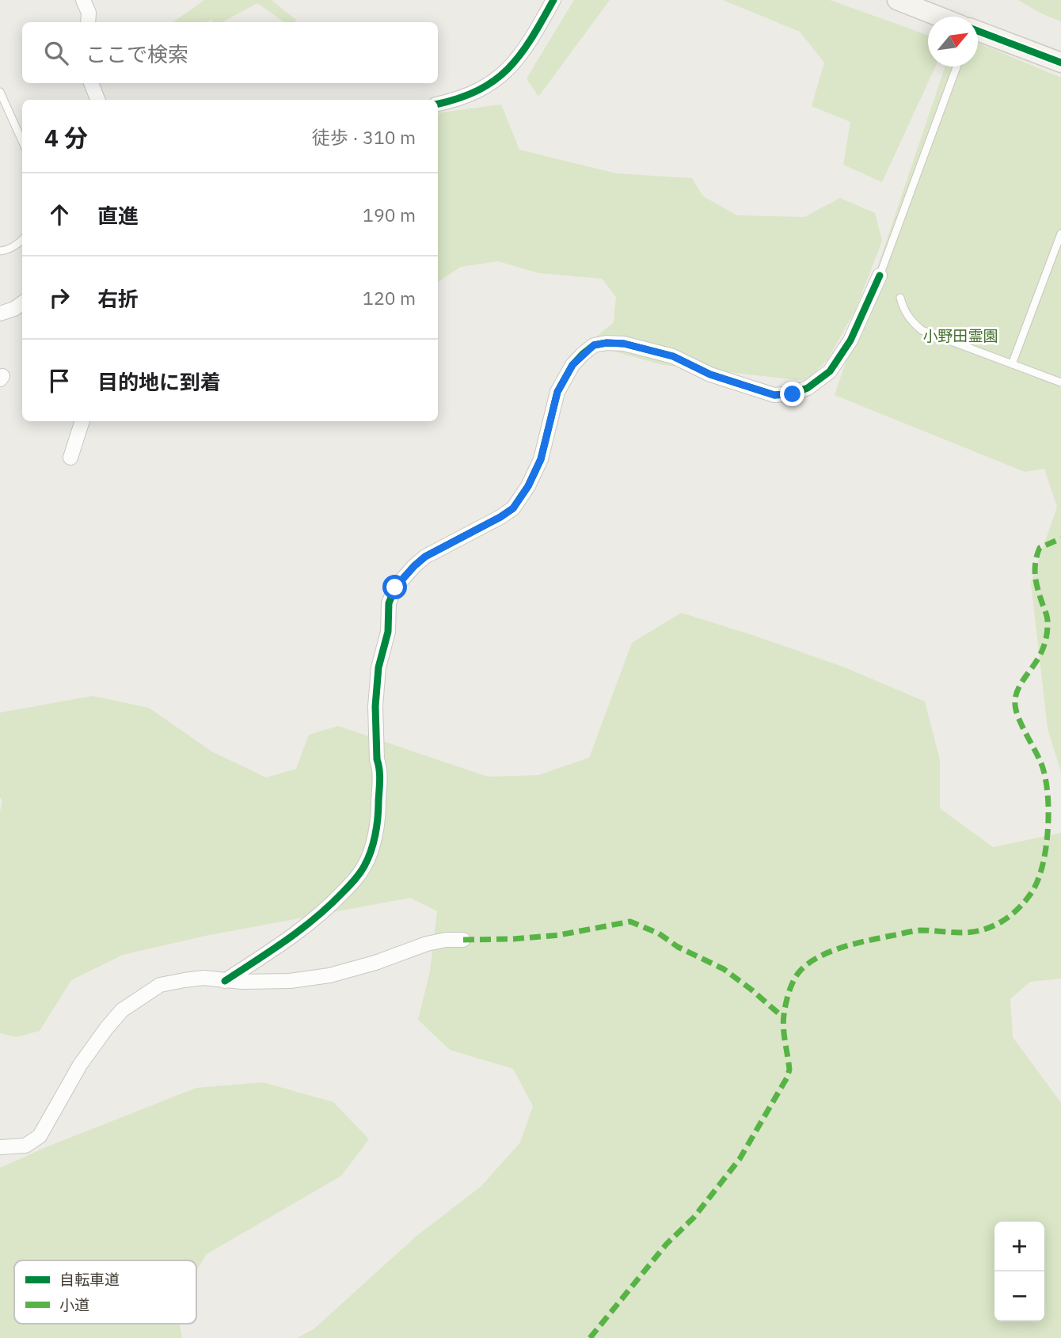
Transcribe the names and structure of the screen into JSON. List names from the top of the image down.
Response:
{
  "parks": ["小野田霊園"],
  "legend": ["自転車道", "小道"],
  "north": "top right",
  "page": {
    "search": "ここで検索",
    "heading": ["4 分", "徒歩 · 310 m"],
    "list": [
      ["直進", "190 m"],
      ["右折", "120 m"],
      "目的地に到着"
    ],
    "map_buttons": ["+", "−"]
  }
}
